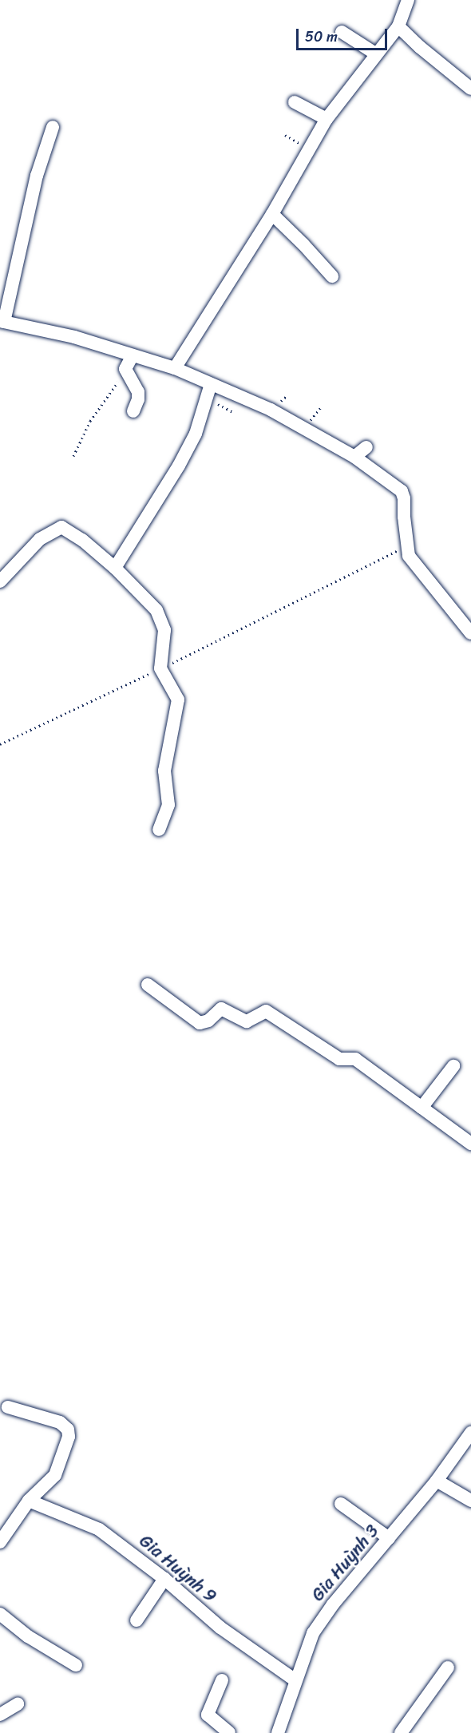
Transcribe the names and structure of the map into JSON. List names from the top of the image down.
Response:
{
  "streets": {
    "street": ["Gia Huỳnh 3", "Gia Huỳnh 9"]
  },
  "crossings": [
    ["Gia Huỳnh 3", "Gia Huỳnh 9"]
  ],
  "scale_bar": "50 m"
}
